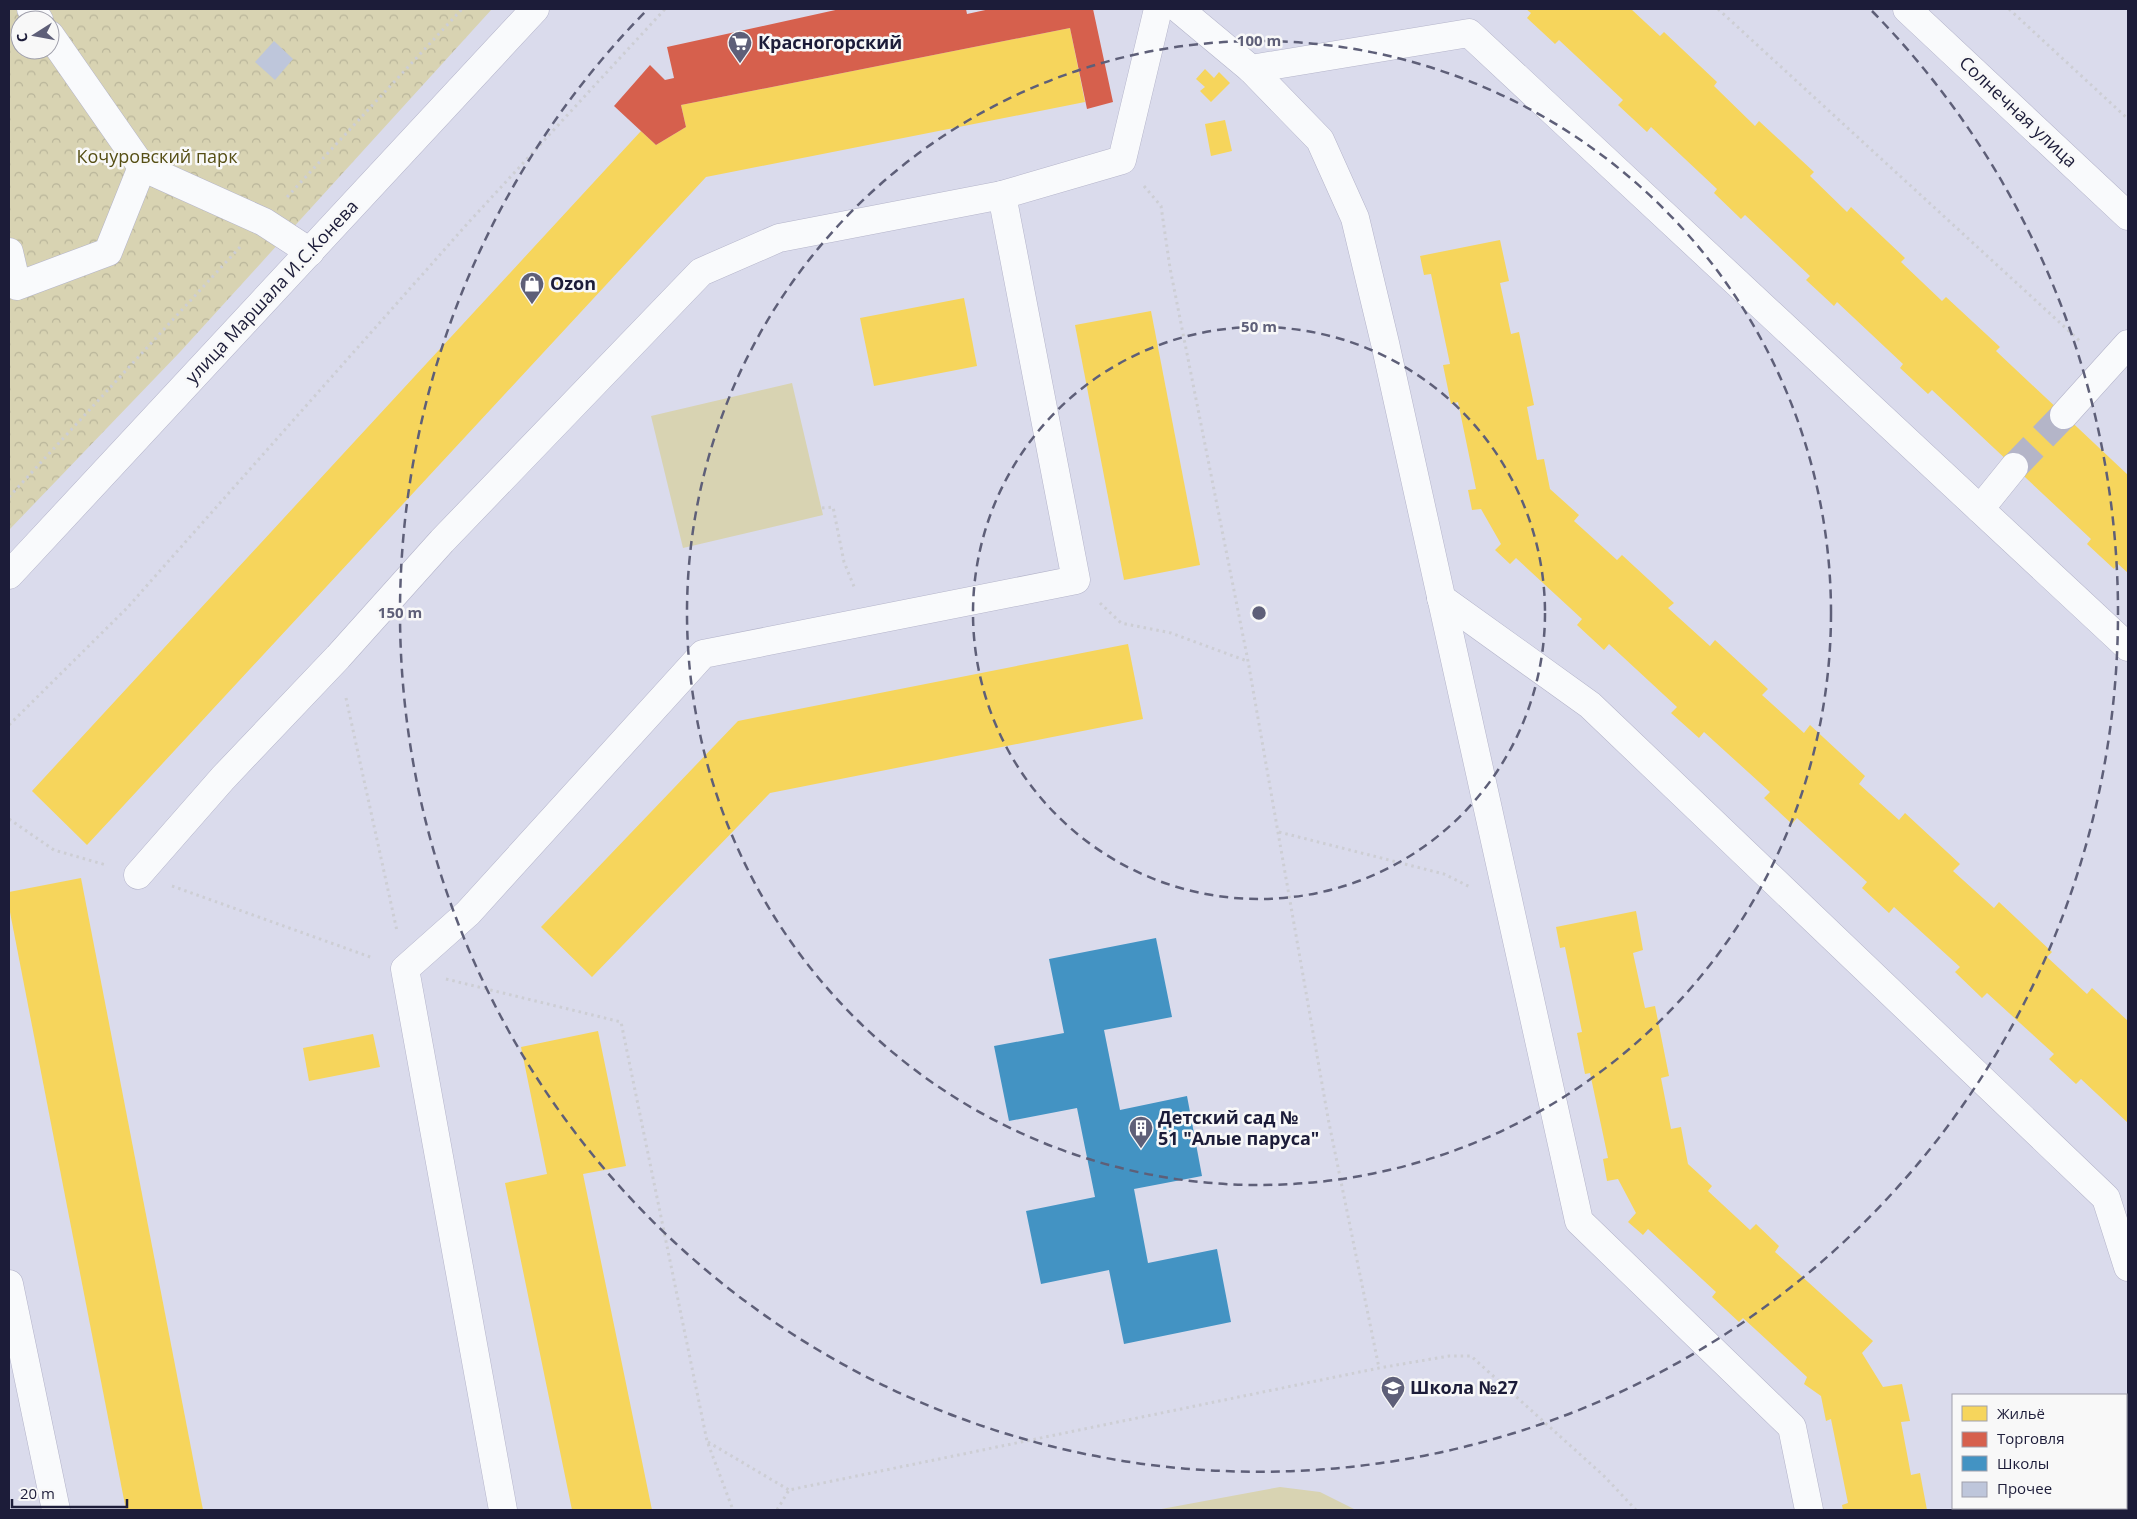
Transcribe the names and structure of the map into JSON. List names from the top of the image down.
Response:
{
  "streets": {
    "main road": ["Солнечная улица", "улица Маршала И.С.Конева"]
  },
  "parks": ["Кочуровский парк"],
  "places": {
    "supermarket": ["Красногорский"],
    "shop": ["Ozon"],
    "building": ["Детский сад № 51 \"Алые паруса\""],
    "school or university": ["Школа №27"]
  },
  "legend": [
    "Жильё",
    "Торговля",
    "Школы",
    "Прочее"
  ],
  "scale_bar": "20 m",
  "north": "left",
  "rings": ["100 m", "50 m", "150 m"]
}
